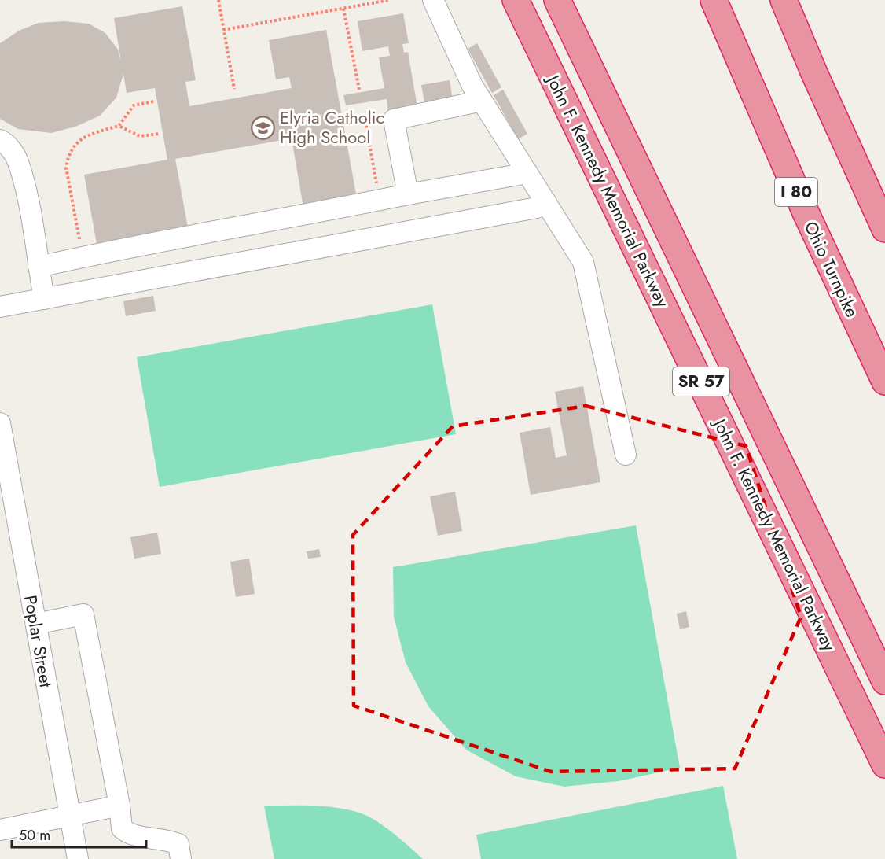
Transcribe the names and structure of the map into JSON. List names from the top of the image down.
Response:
{
  "streets": {
    "highway": [
      "John F. Kennedy Memorial Parkway",
      "I 80",
      "Ohio Turnpike",
      "SR 57"
    ],
    "street": ["Poplar Street"]
  },
  "places": {
    "school or university": ["Elyria Catholic High School"]
  },
  "scale_bar": "50 m"
}
